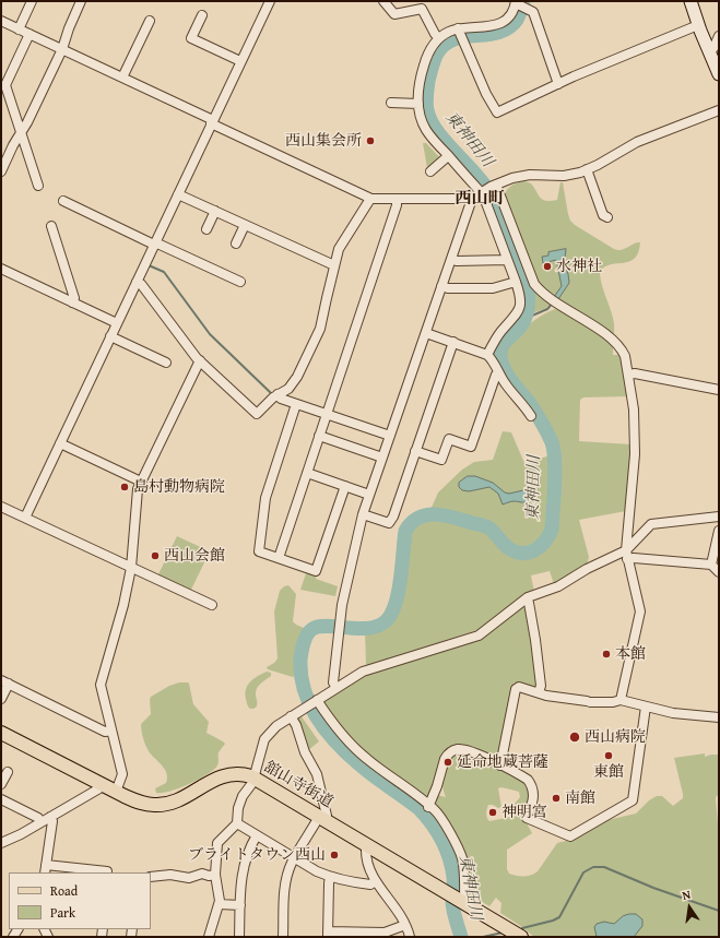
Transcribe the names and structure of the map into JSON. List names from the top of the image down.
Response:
{
  "streets": {
    "main road": ["舘山寺街道"]
  },
  "districts": ["西山町"],
  "water": ["東神田川"],
  "places": [
    "西山集会所",
    "水神社",
    "島村動物病院",
    "西山会館",
    "本館",
    "西山病院",
    "東館",
    "延命地蔵菩薩",
    "南館",
    "神明宮",
    "ブライトタウン西山"
  ],
  "legend": ["Road", "Park"],
  "north": "top"
}
